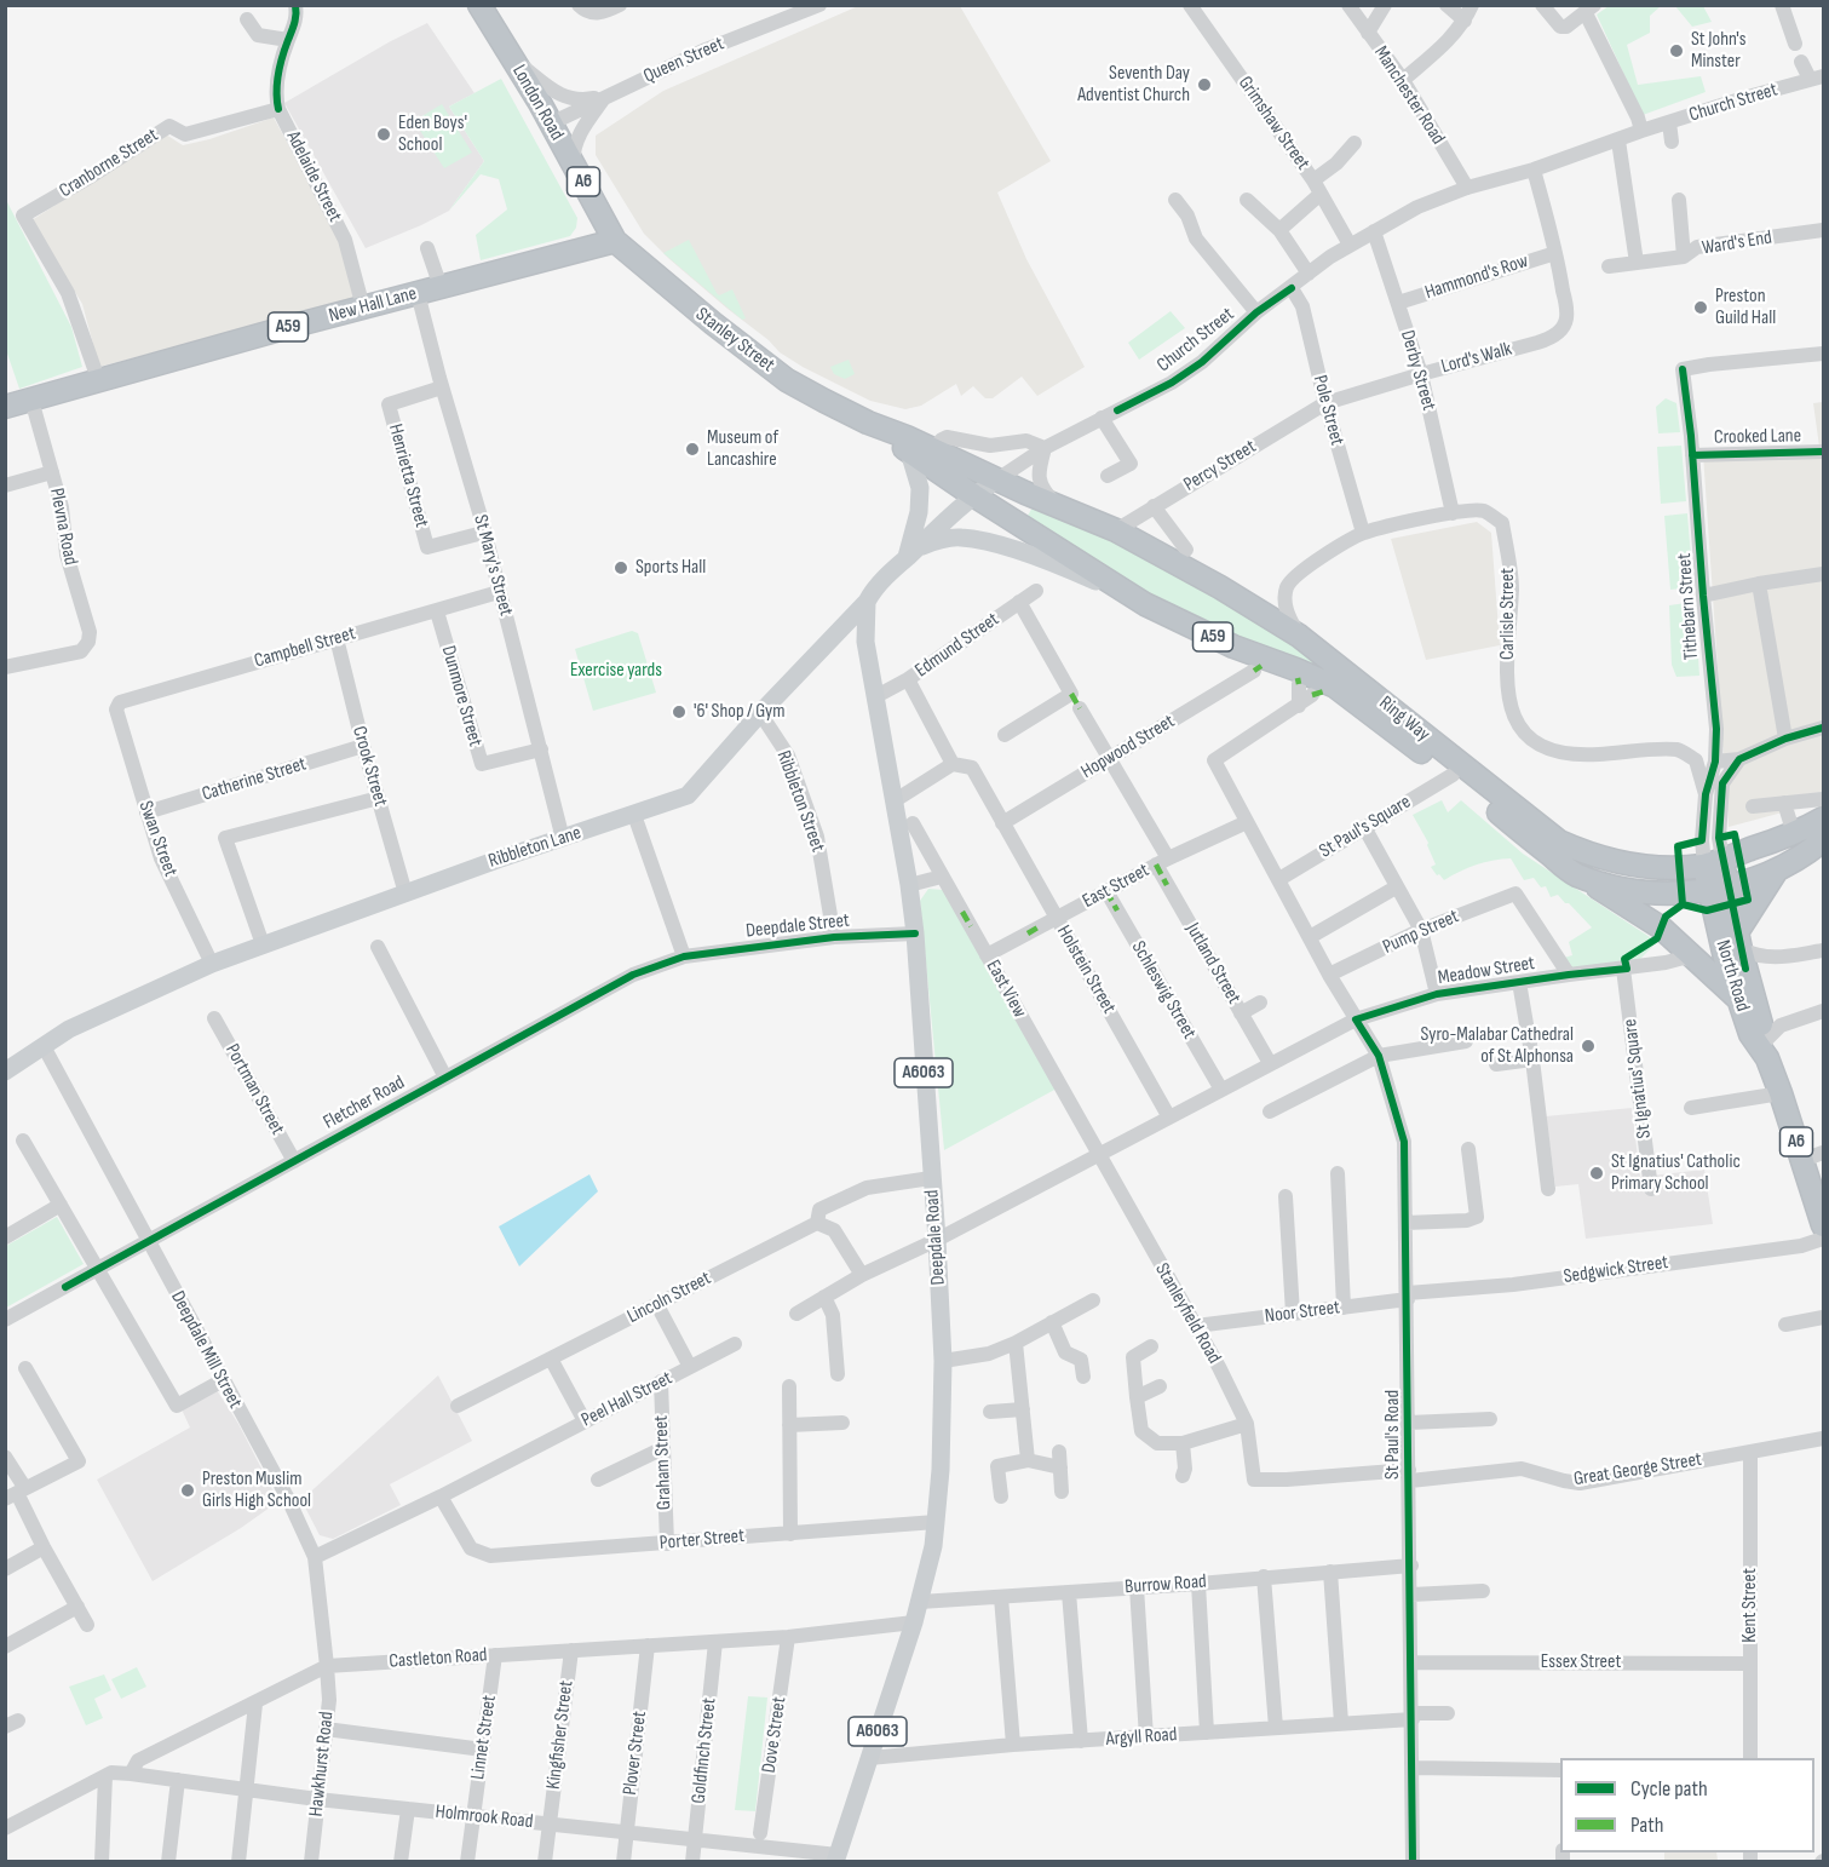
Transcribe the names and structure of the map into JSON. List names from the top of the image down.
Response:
{
  "streets": {
    "highway": [
      "London Road",
      "A6",
      "New Hall Lane",
      "A59",
      "Stanley Street",
      "Ring Way",
      "North Road"
    ],
    "main road": ["Ribbleton Lane", "A6063", "Deepdale Road"],
    "street": [
      "Queen Street",
      "Manchester Road",
      "Church Street",
      "Grimshaw Street",
      "Cranborne Street",
      "Adelaide Street",
      "Ward's End",
      "Hammond's Row",
      "Lord's Walk",
      "Derby Street",
      "Pole Street",
      "Crooked Lane",
      "Percy Street",
      "Henrietta Street",
      "Plevna Road",
      "St Mary's Street",
      "Tithebarn Street",
      "Carlisle Street",
      "Edmund Street",
      "Campbell Street",
      "Dunmore Street",
      "Hopwood Street",
      "Crook Street",
      "Catherine Street",
      "Ribbleton Street",
      "St Paul's Square",
      "Swan Street",
      "East Street",
      "Deepdale Street",
      "Pump Street",
      "Jutland Street",
      "Holstein Street",
      "Meadow Street",
      "East View",
      "Schleswig Street",
      "St Ignatius' Square",
      "Portman Street",
      "Fletcher Road",
      "Sedgwick Street",
      "Lincoln Street",
      "Noor Street",
      "Stanleyfield Road",
      "Deepdale Mill Street",
      "Peel Hall Street",
      "St Paul's Road",
      "Graham Street",
      "Great George Street",
      "Porter Street",
      "Burrow Road",
      "Kent Street",
      "Castleton Road",
      "Essex Street",
      "Kingfisher Street",
      "Dove Street",
      "Linnet Street",
      "Argyll Road",
      "Goldfinch Street",
      "Plover Street",
      "Hawkhurst Road",
      "Holmrook Road"
    ]
  },
  "crossings": [
    ["Queen Street", "London Road"],
    ["Manchester Road", "Church Street"],
    ["London Road", "New Hall Lane"],
    ["London Road", "Stanley Street"],
    ["Church Street", "Grimshaw Street"],
    ["Church Street", "Stanley Street"],
    ["Church Street", "Derby Street"],
    ["Church Street", "Pole Street"],
    ["Church Street", "Ring Way"],
    ["Church Street", "Ribbleton Lane"],
    ["Cranborne Street", "Adelaide Street"],
    ["Cranborne Street", "New Hall Lane"],
    ["Adelaide Street", "New Hall Lane"],
    ["A6", "Tithebarn Street"],
    ["A6", "Ring Way"],
    ["A6", "North Road"],
    ["Hammond's Row", "Lord's Walk"],
    ["Hammond's Row", "Derby Street"],
    ["New Hall Lane", "Stanley Street"],
    ["New Hall Lane", "Plevna Road"],
    ["New Hall Lane", "St Mary's Street"],
    ["Stanley Street", "Ring Way"],
    ["Stanley Street", "Ribbleton Lane"],
    ["Lord's Walk", "Derby Street"],
    ["Lord's Walk", "Pole Street"],
    ["Lord's Walk", "Percy Street"],
    ["Derby Street", "Carlisle Street"],
    ["Pole Street", "Percy Street"],
    ["Pole Street", "Carlisle Street"],
    ["Crooked Lane", "Tithebarn Street"],
    ["Percy Street", "Ring Way"],
    ["Henrietta Street", "St Mary's Street"],
    ["St Mary's Street", "Campbell Street"],
    ["St Mary's Street", "Dunmore Street"],
    ["St Mary's Street", "Ribbleton Lane"],
    ["Tithebarn Street", "Carlisle Street"],
    ["Tithebarn Street", "Ring Way"],
    ["Carlisle Street", "Ring Way"],
    ["Edmund Street", "Deepdale Road"],
    ["Campbell Street", "Dunmore Street"],
    ["Campbell Street", "Crook Street"],
    ["Campbell Street", "Swan Street"],
    ["Ring Way", "St Paul's Square"],
    ["Ring Way", "Ribbleton Lane"],
    ["Ring Way", "North Road"],
    ["Hopwood Street", "Jutland Street"],
    ["Hopwood Street", "Holstein Street"],
    ["Crook Street", "Catherine Street"],
    ["Crook Street", "Ribbleton Lane"],
    ["Catherine Street", "Swan Street"],
    ["Ribbleton Street", "Ribbleton Lane"],
    ["Ribbleton Street", "Deepdale Street"],
    ["St Paul's Square", "St Paul's Road"],
    ["Swan Street", "Ribbleton Lane"],
    ["Ribbleton Lane", "Deepdale Road"],
    ["Ribbleton Lane", "Deepdale Mill Street"],
    ["East Street", "Jutland Street"],
    ["East Street", "Holstein Street"],
    ["East Street", "East View"],
    ["East Street", "Schleswig Street"],
    ["East Street", "St Paul's Road"],
    ["Deepdale Street", "Fletcher Road"],
    ["Deepdale Street", "Deepdale Road"],
    ["Pump Street", "Meadow Street"],
    ["Pump Street", "St Paul's Road"],
    ["Jutland Street", "Meadow Street"],
    ["Holstein Street", "Meadow Street"],
    ["Meadow Street", "East View"],
    ["Meadow Street", "Schleswig Street"],
    ["Meadow Street", "St Ignatius' Square"],
    ["Meadow Street", "Deepdale Road"],
    ["Meadow Street", "Stanleyfield Road"],
    ["Meadow Street", "St Paul's Road"],
    ["East View", "Stanleyfield Road"],
    ["Portman Street", "Fletcher Road"],
    ["Fletcher Road", "Deepdale Mill Street"],
    ["Deepdale Road", "Lincoln Street"],
    ["Deepdale Road", "Porter Street"],
    ["Deepdale Road", "Burrow Road"],
    ["Deepdale Road", "Castleton Road"],
    ["Deepdale Road", "Argyll Road"],
    ["Deepdale Road", "Holmrook Road"],
    ["Sedgwick Street", "Noor Street"],
    ["Sedgwick Street", "St Paul's Road"],
    ["Noor Street", "Stanleyfield Road"],
    ["Noor Street", "St Paul's Road"],
    ["Stanleyfield Road", "Great George Street"],
    ["Deepdale Mill Street", "Peel Hall Street"],
    ["Deepdale Mill Street", "Castleton Road"],
    ["Deepdale Mill Street", "Hawkhurst Road"],
    ["Peel Hall Street", "Graham Street"],
    ["Peel Hall Street", "Porter Street"],
    ["St Paul's Road", "Great George Street"],
    ["St Paul's Road", "Burrow Road"],
    ["St Paul's Road", "Essex Street"],
    ["St Paul's Road", "Argyll Road"],
    ["Graham Street", "Porter Street"],
    ["Great George Street", "Kent Street"],
    ["Kent Street", "Essex Street"],
    ["Castleton Road", "Kingfisher Street"],
    ["Castleton Road", "Dove Street"],
    ["Castleton Road", "Linnet Street"],
    ["Castleton Road", "Goldfinch Street"],
    ["Castleton Road", "Plover Street"],
    ["Castleton Road", "Hawkhurst Road"],
    ["Castleton Road", "Holmrook Road"],
    ["Kingfisher Street", "Holmrook Road"],
    ["Linnet Street", "Holmrook Road"],
    ["Goldfinch Street", "Holmrook Road"],
    ["Plover Street", "Holmrook Road"],
    ["Hawkhurst Road", "Holmrook Road"]
  ],
  "parks": ["Exercise yards"],
  "places": [
    "St John's Minster",
    "Seventh Day Adventist Church",
    "Eden Boys' School",
    "Preston Guild Hall",
    "Museum of Lancashire",
    "Sports Hall",
    "'6' Shop / Gym",
    "Syro-Malabar Cathedral of St Alphonsa",
    "St Ignatius' Catholic Primary School",
    "Preston Muslim Girls High School"
  ],
  "legend": ["Cycle path", "Path"]
}
